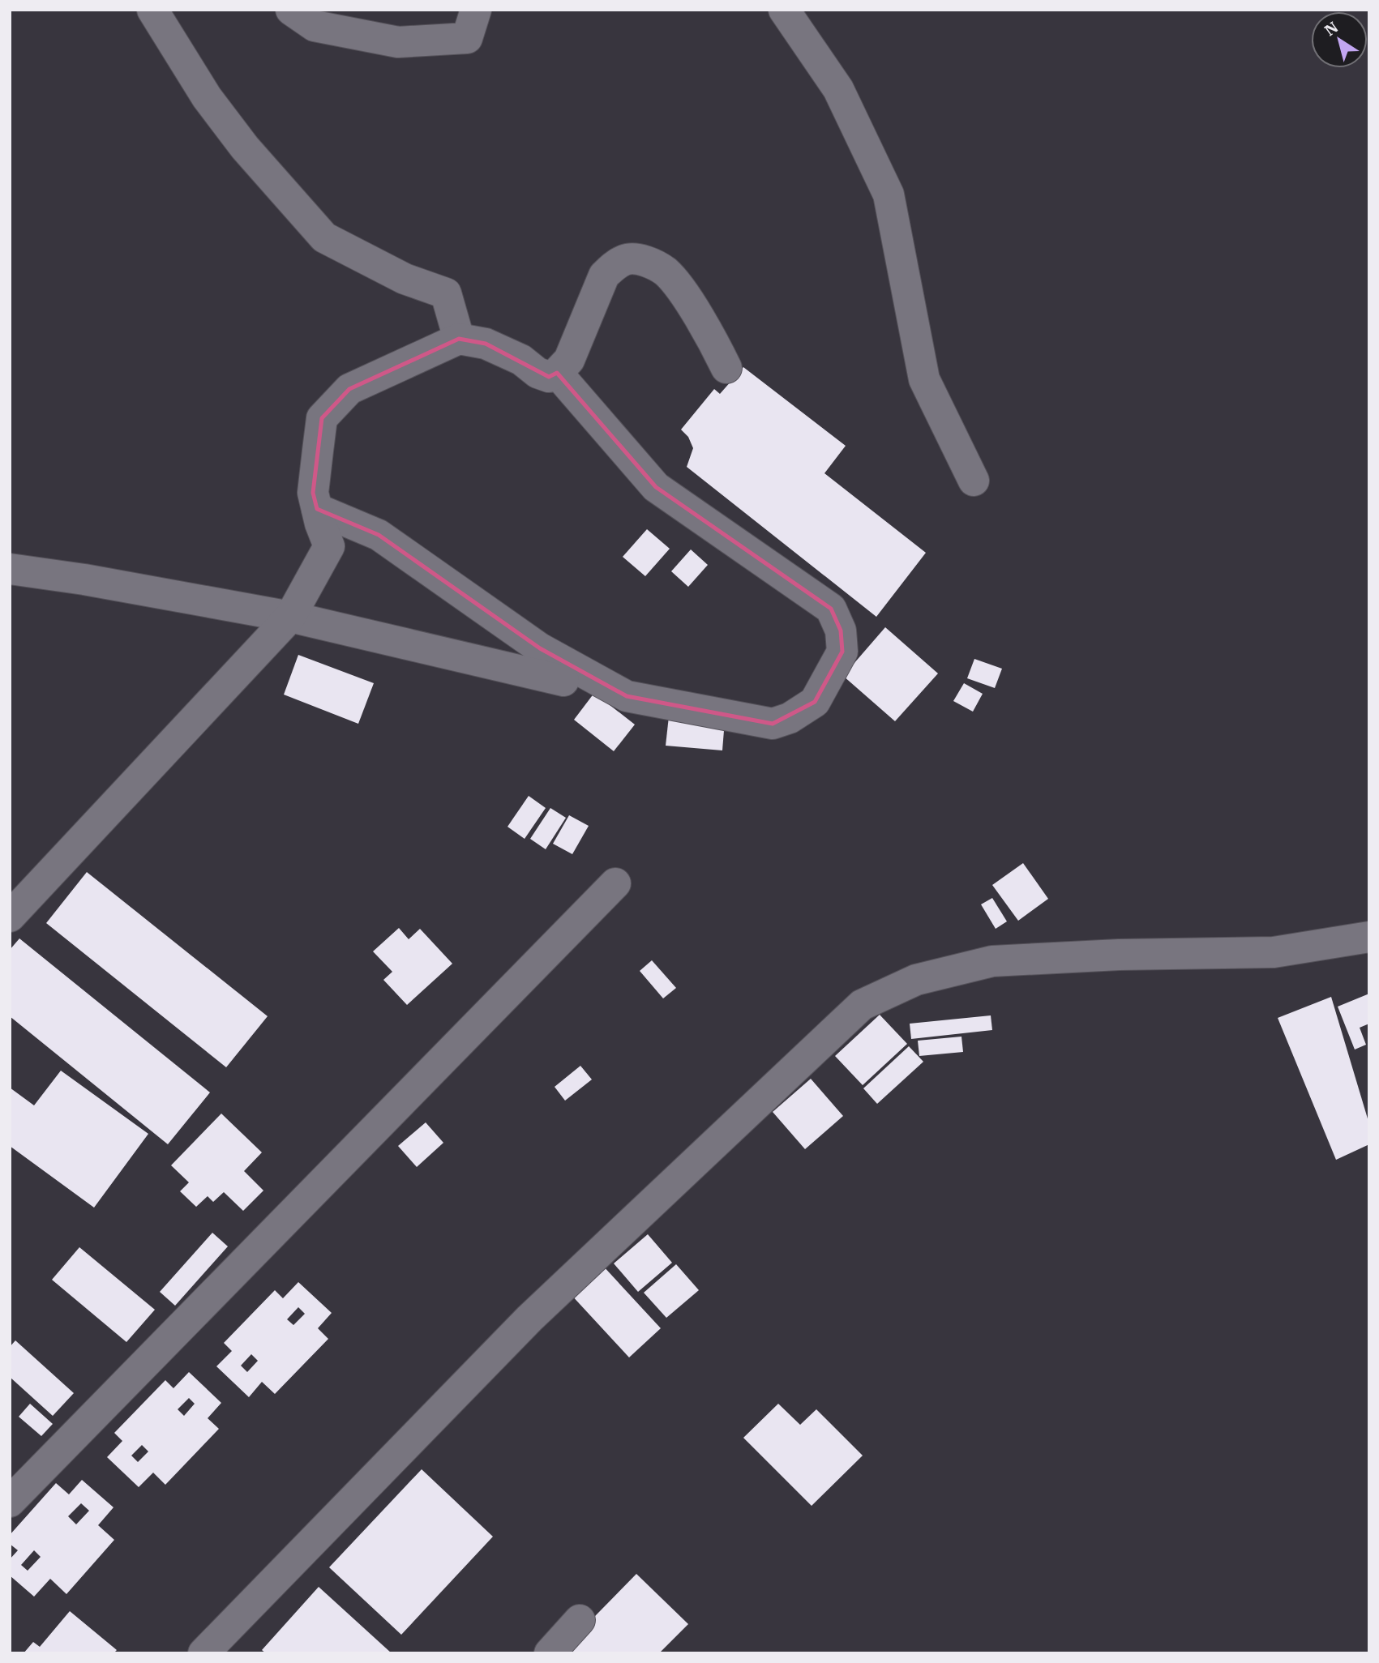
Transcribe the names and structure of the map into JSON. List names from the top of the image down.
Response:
{
  "north": "top left"
}
